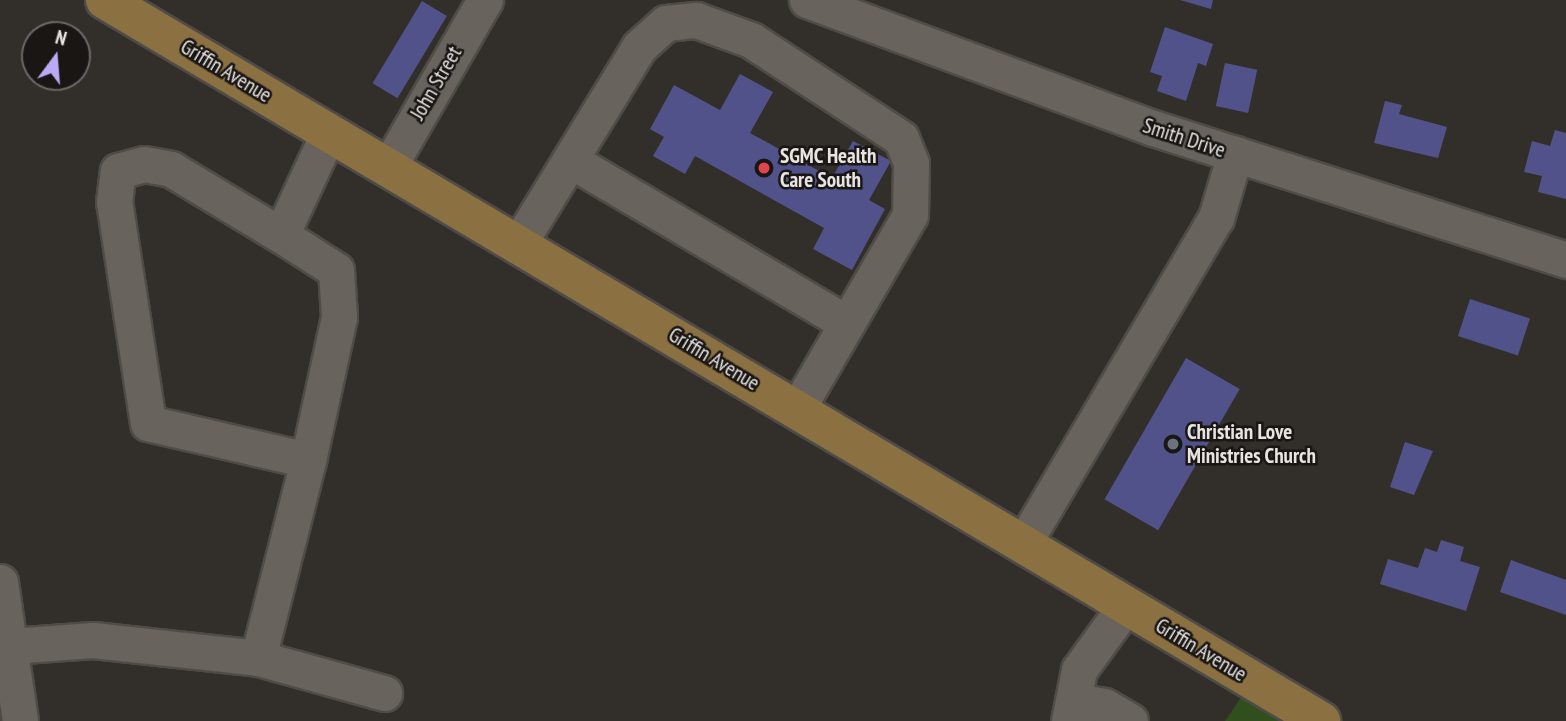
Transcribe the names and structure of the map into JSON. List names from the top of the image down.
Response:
{
  "streets": {
    "main road": ["Griffin Avenue"],
    "street": ["John Street", "Smith Drive"]
  },
  "crossings": [
    ["Griffin Avenue", "John Street"]
  ],
  "places": ["SGMC Health Care South", "Christian Love Ministries Church"],
  "north": "top"
}
